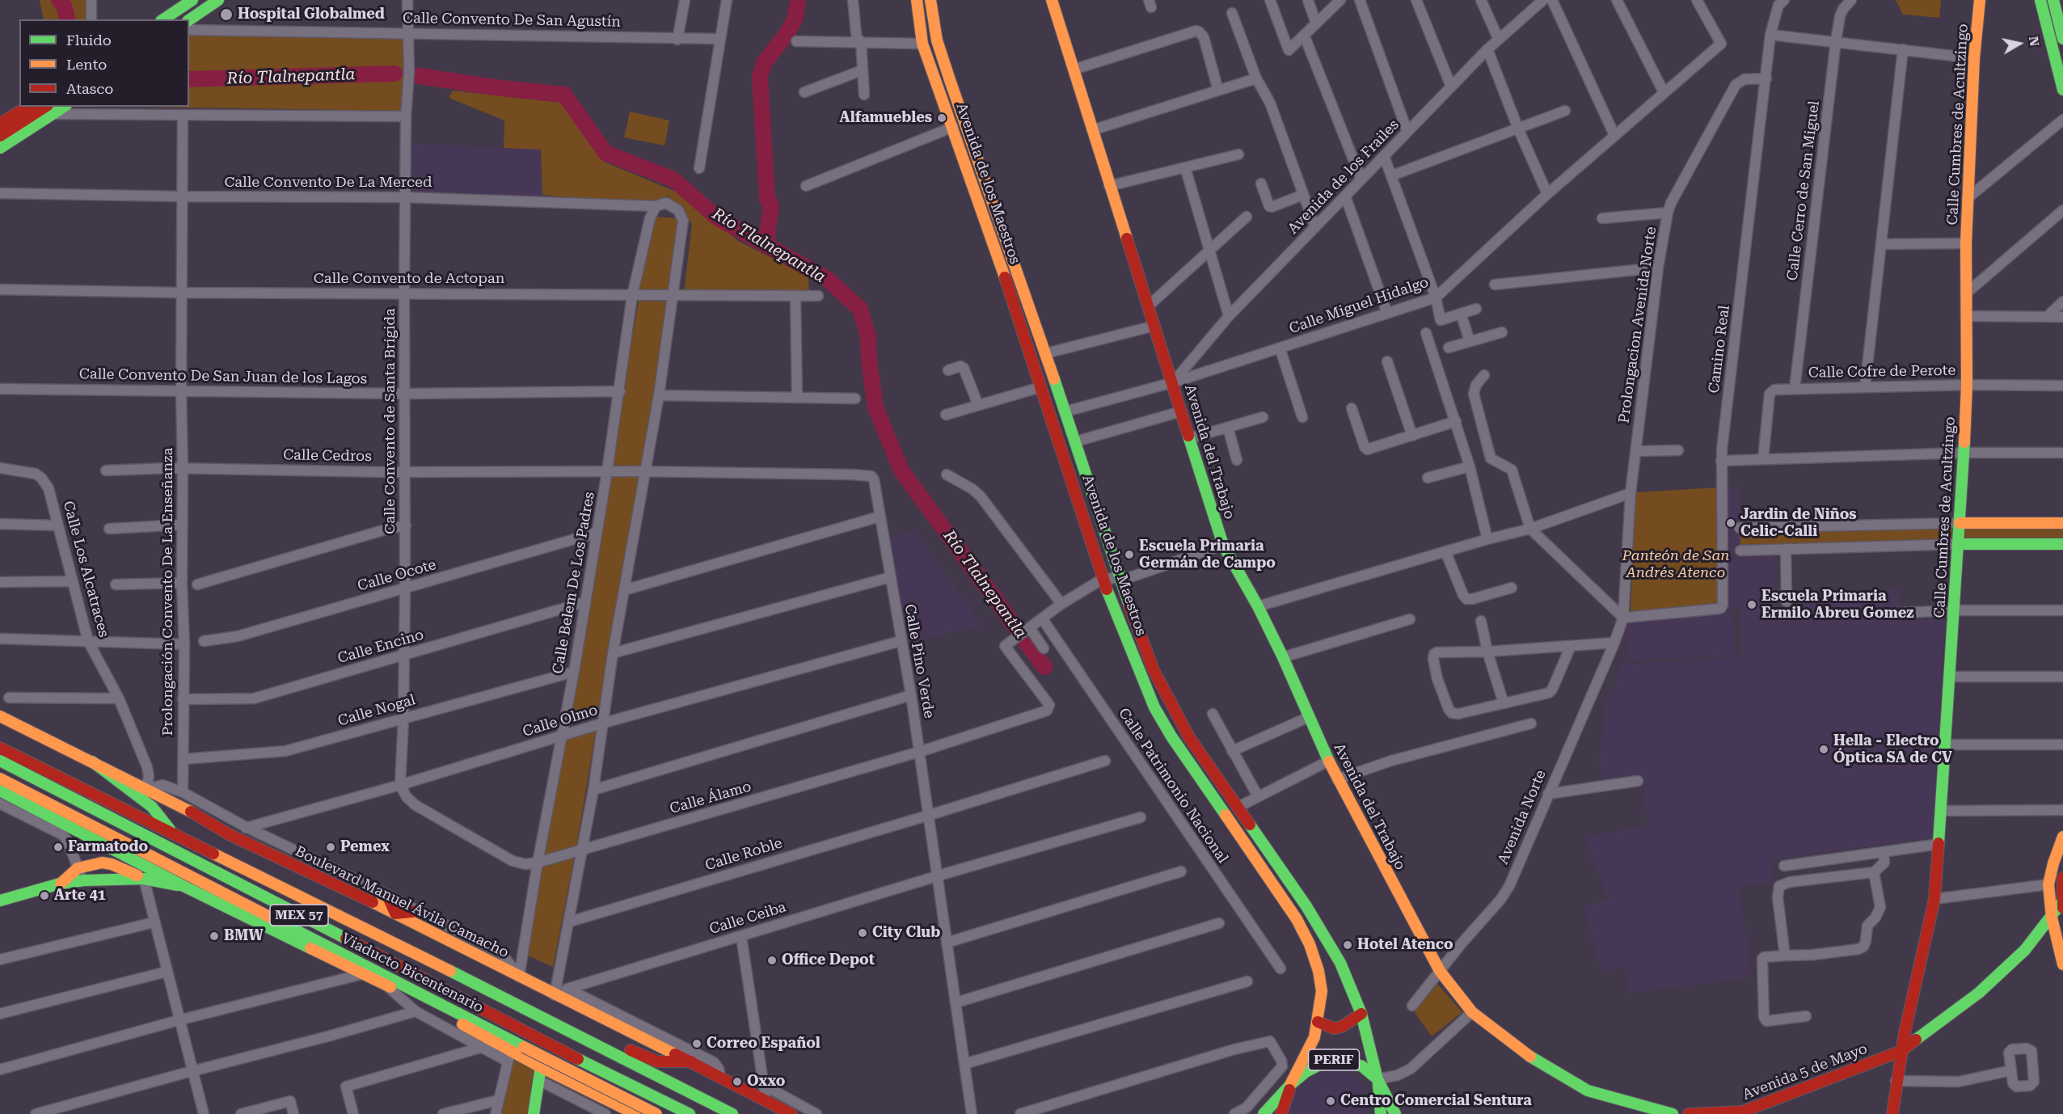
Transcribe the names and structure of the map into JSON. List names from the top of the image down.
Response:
{
  "streets": {
    "main road": [
      "Calle Cumbres de Acultzingo",
      "Avenida de los Maestros",
      "Avenida del Trabajo",
      "Boulevard Manuel Ávila Camacho",
      "MEX 57",
      "Viaducto Bicentenario",
      "PERIF",
      "Avenida 5 de Mayo"
    ],
    "street": [
      "Calle Convento De San Agustín",
      "Avenida de los Frailes",
      "Calle Convento De La Merced",
      "Calle Cerro de San Miguel",
      "Calle Convento de Actopan",
      "Calle Miguel Hidalgo",
      "Prolongacion Avenida Norte",
      "Camino Real",
      "Calle Cofre de Perote",
      "Calle Convento De San Juan de los Lagos",
      "Calle Convento de Santa Brígida",
      "Calle Cedros",
      "Calle Los Alcatraces",
      "Calle Ocote",
      "Calle Belem De Los Padres",
      "Prolongación Convento De La Enseñanza",
      "Calle Encino",
      "Calle Pino Verde",
      "Calle Nogal",
      "Calle Olmo",
      "Calle Patrimonio Nacional",
      "Calle Álamo",
      "Avenida Norte",
      "Calle Roble",
      "Calle Ceiba"
    ]
  },
  "crossings": [
    ["Calle Convento De San Agustín", "Calle Convento de Santa Brígida"],
    ["Calle Cumbres de Acultzingo", "Calle Cofre de Perote"],
    ["Calle Cumbres de Acultzingo", "Avenida 5 de Mayo"],
    ["Avenida de los Frailes", "Calle Miguel Hidalgo"],
    ["Avenida de los Frailes", "Avenida del Trabajo"],
    ["Calle Convento De La Merced", "Calle Convento de Santa Brígida"],
    ["Calle Convento De La Merced", "Calle Belem De Los Padres"],
    ["Calle Convento De La Merced", "Prolongación Convento De La Enseñanza"],
    ["Avenida de los Maestros", "Calle Miguel Hidalgo"],
    ["Avenida de los Maestros", "PERIF"],
    ["Calle Cerro de San Miguel", "Calle Cofre de Perote"],
    ["Calle Convento de Actopan", "Calle Convento de Santa Brígida"],
    ["Calle Convento de Actopan", "Calle Belem De Los Padres"],
    ["Calle Convento de Actopan", "Prolongación Convento De La Enseñanza"],
    ["Calle Miguel Hidalgo", "Avenida del Trabajo"],
    ["Prolongacion Avenida Norte", "Camino Real"],
    ["Prolongacion Avenida Norte", "Avenida Norte"],
    ["Camino Real", "Avenida Norte"],
    ["Calle Convento De San Juan de los Lagos", "Calle Convento de Santa Brígida"],
    ["Calle Convento De San Juan de los Lagos", "Calle Belem De Los Padres"],
    ["Calle Convento De San Juan de los Lagos", "Prolongación Convento De La Enseñanza"],
    ["Calle Convento de Santa Brígida", "Calle Cedros"],
    ["Calle Convento de Santa Brígida", "Calle Ocote"],
    ["Calle Convento de Santa Brígida", "Calle Encino"],
    ["Calle Convento de Santa Brígida", "Calle Nogal"],
    ["Calle Convento de Santa Brígida", "Calle Olmo"],
    ["Calle Convento de Santa Brígida", "Calle Álamo"],
    ["Avenida del Trabajo", "Avenida Norte"],
    ["Calle Cedros", "Calle Belem De Los Padres"],
    ["Calle Cedros", "Prolongación Convento De La Enseñanza"],
    ["Calle Cedros", "Calle Pino Verde"],
    ["Calle Los Alcatraces", "Boulevard Manuel Ávila Camacho"],
    ["Calle Ocote", "Calle Belem De Los Padres"],
    ["Calle Belem De Los Padres", "Calle Encino"],
    ["Calle Belem De Los Padres", "Calle Pino Verde"],
    ["Calle Belem De Los Padres", "Calle Nogal"],
    ["Calle Belem De Los Padres", "Calle Olmo"],
    ["Calle Belem De Los Padres", "Calle Álamo"],
    ["Calle Belem De Los Padres", "Boulevard Manuel Ávila Camacho"],
    ["Prolongación Convento De La Enseñanza", "Calle Encino"],
    ["Prolongación Convento De La Enseñanza", "Calle Nogal"],
    ["Calle Pino Verde", "Calle Olmo"],
    ["Calle Pino Verde", "Calle Álamo"],
    ["Calle Pino Verde", "Calle Roble"],
    ["Calle Pino Verde", "Calle Ceiba"],
    ["Calle Olmo", "Calle Álamo"],
    ["Calle Olmo", "Boulevard Manuel Ávila Camacho"],
    ["Boulevard Manuel Ávila Camacho", "Calle Ceiba"]
  ],
  "water": ["Río Tlalnepantla"],
  "parks": ["Panteón de San Andrés Atenco"],
  "places": [
    "Hospital Globalmed",
    "Alfamuebles",
    "Jardin de Niños Celic-Calli",
    "Escuela Primaria Germán de Campo",
    "Escuela Primaria Ermilo Abreu Gomez",
    "Hella - Electro Óptica SA de CV",
    "Farmatodo",
    "Pemex",
    "Arte 41",
    "City Club",
    "BMW",
    "Hotel Atenco",
    "Office Depot",
    "Correo Español",
    "Oxxo",
    "Centro Comercial Sentura"
  ],
  "legend": ["Fluido", "Lento", "Atasco"],
  "north": "right"
}
